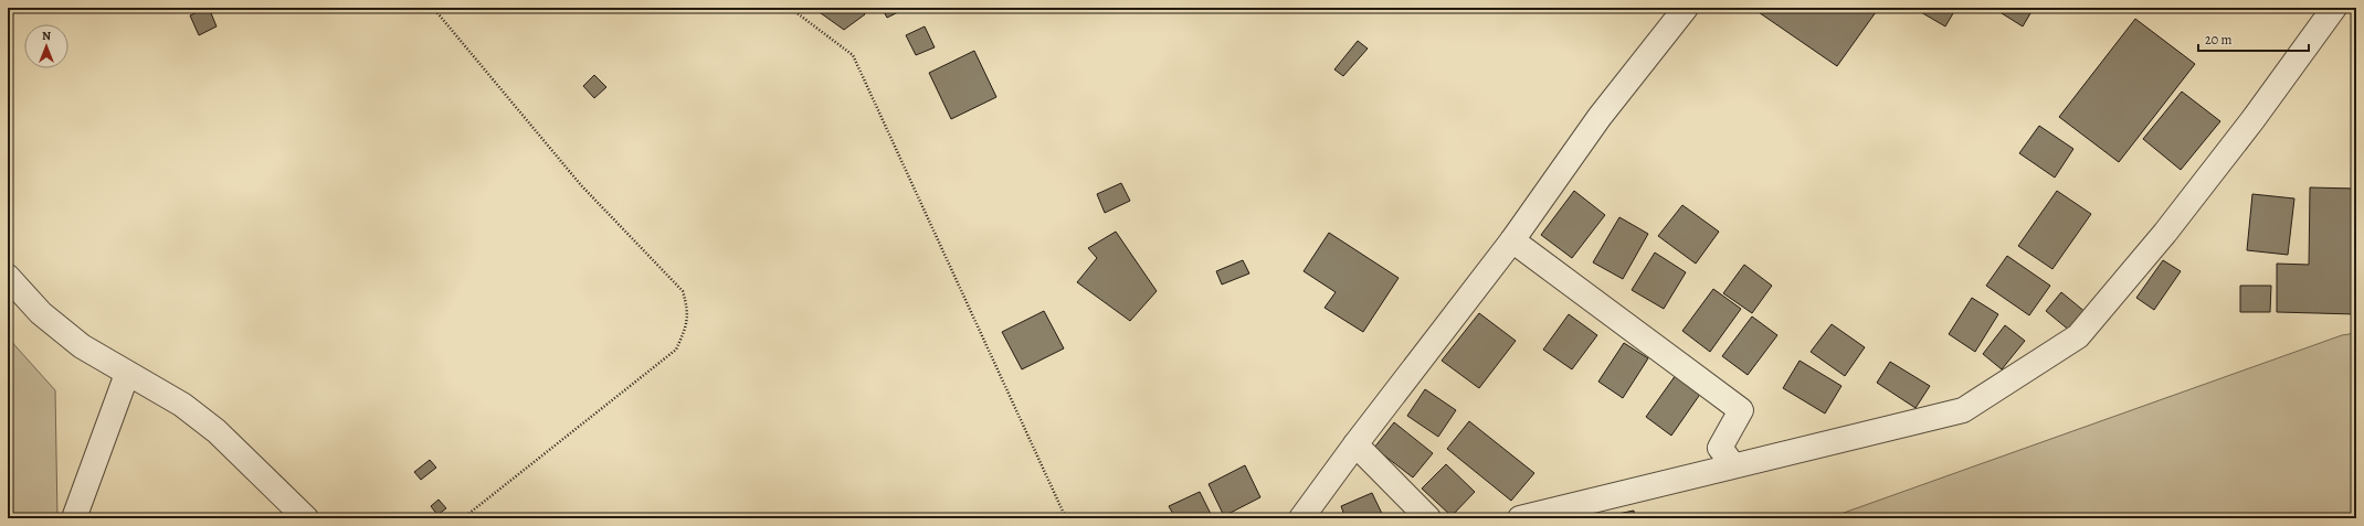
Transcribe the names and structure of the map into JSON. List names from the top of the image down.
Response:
{
  "scale_bar": "20 m",
  "north": "top"
}
